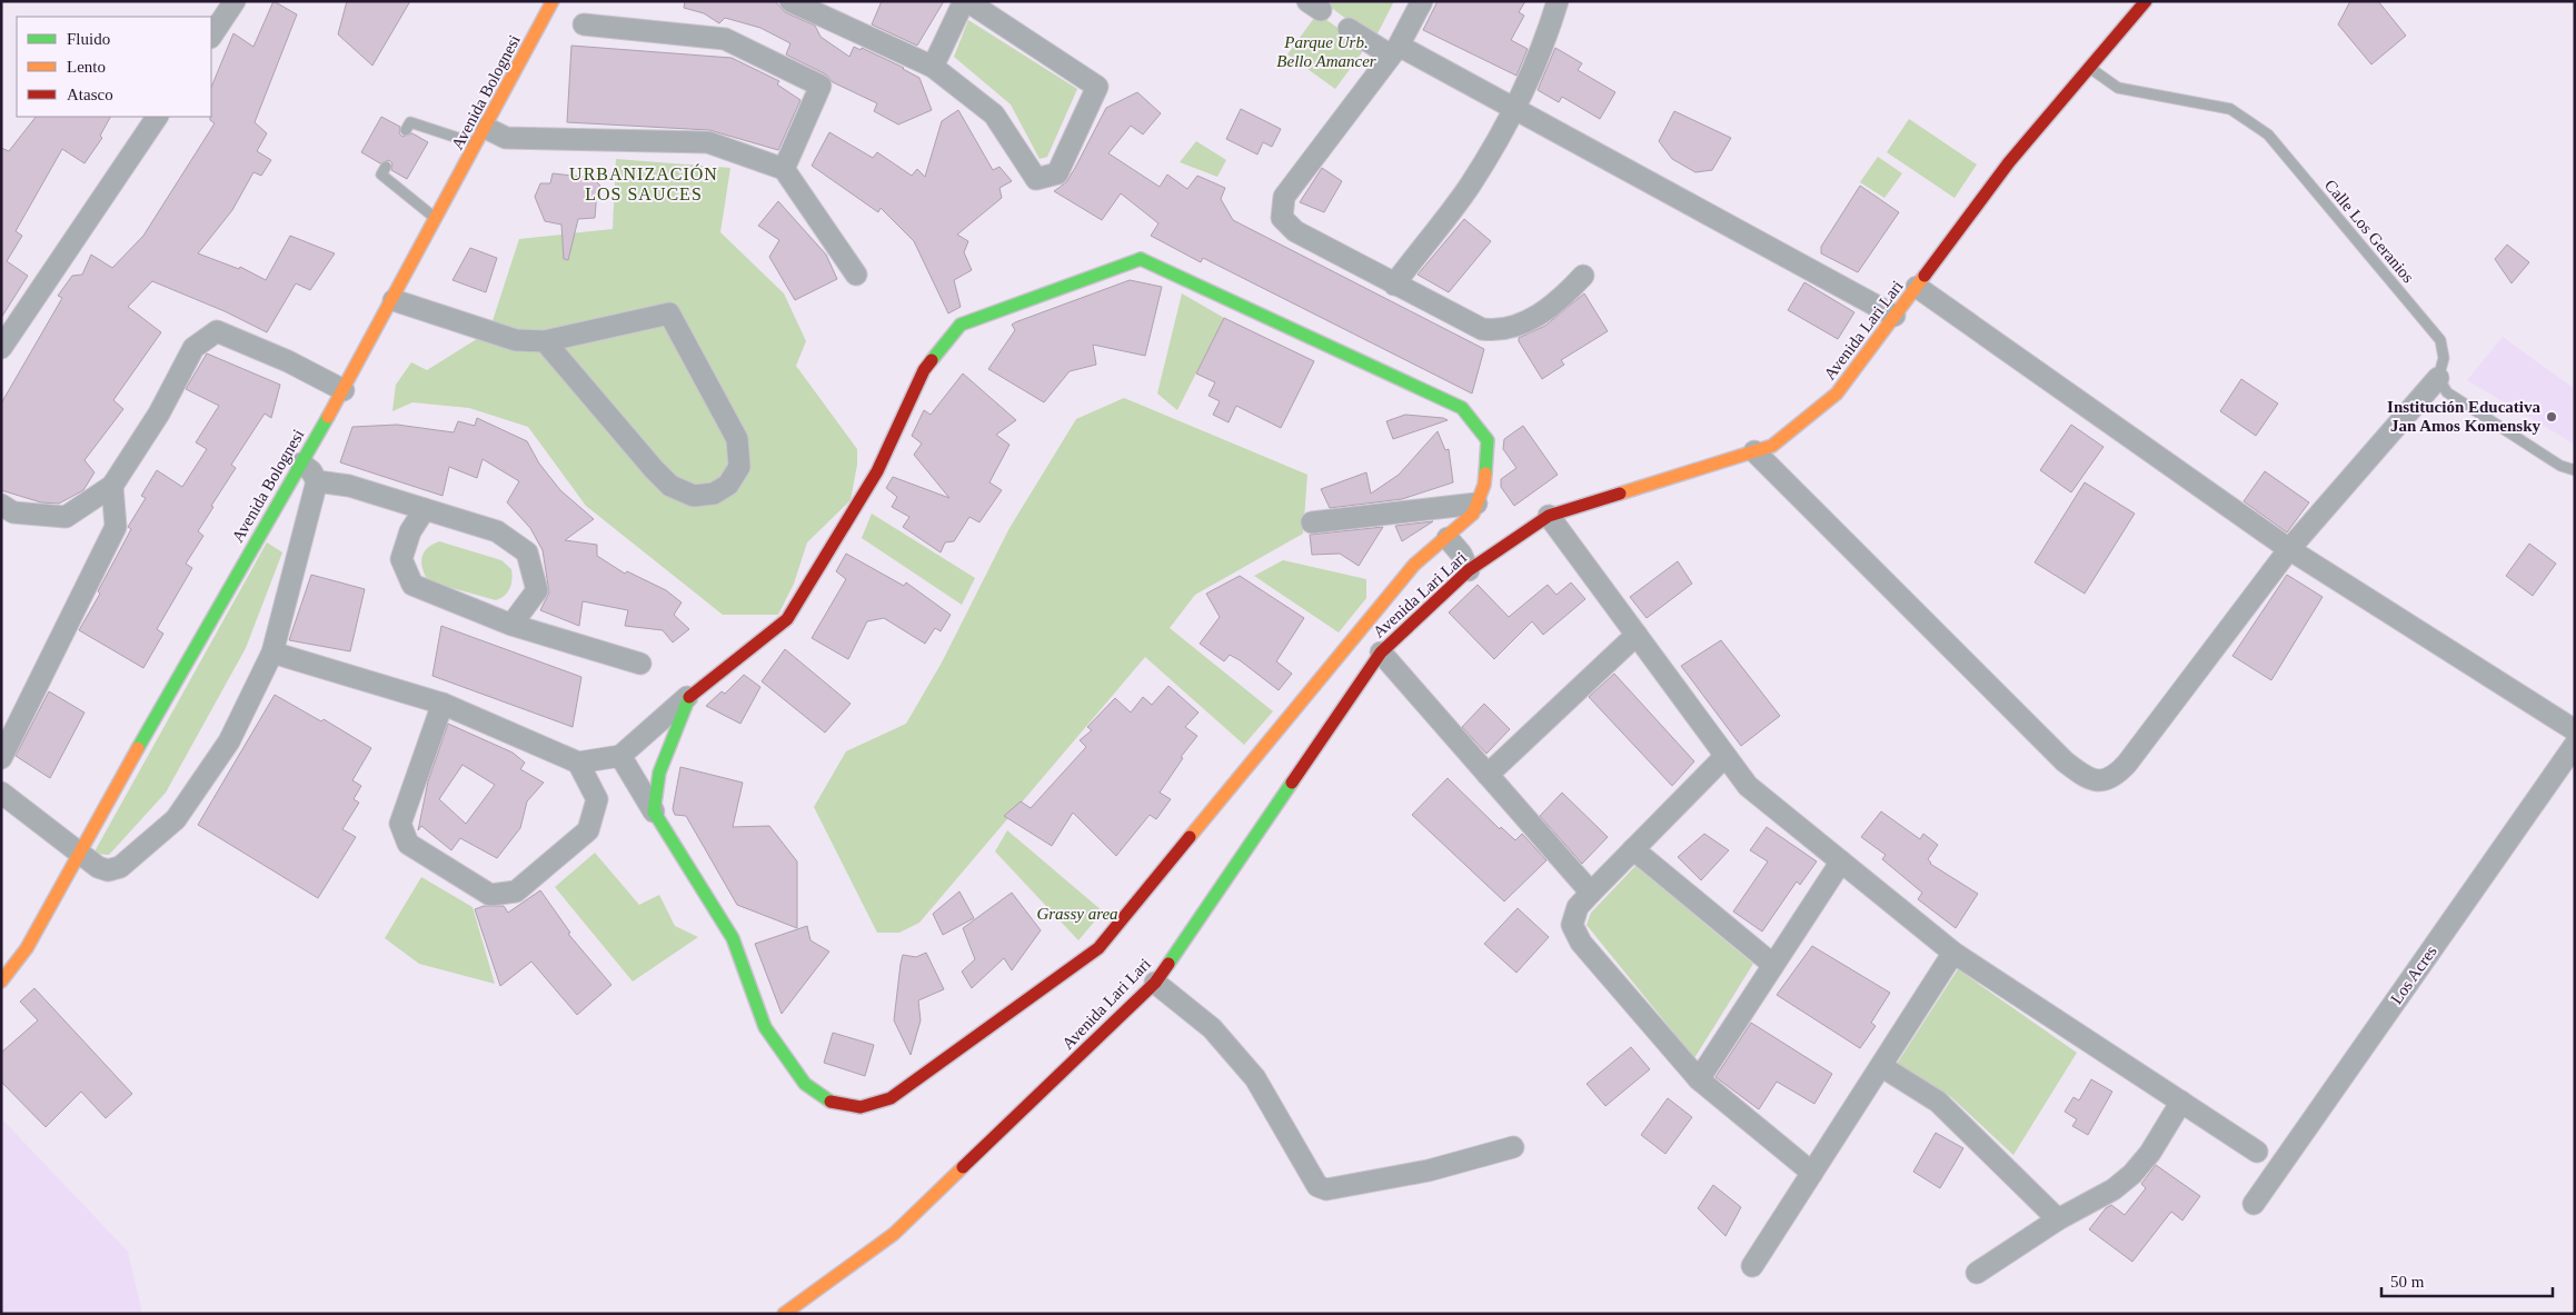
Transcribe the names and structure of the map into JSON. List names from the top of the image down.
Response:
{
  "streets": {
    "street": ["Avenida Bolognesi", "Avenida Lari Lari", "Los Acres"],
    "lane": ["Calle Los Geranios"]
  },
  "crossings": [
    ["Calle Los Geranios", "Avenida Lari Lari"]
  ],
  "districts": ["URBANIZACIÓN LOS SAUCES"],
  "parks": ["Parque Urb. Bello Amancer", "Grassy area"],
  "places": ["Institución Educativa Jan Amos Komensky"],
  "legend": ["Fluido", "Lento", "Atasco"],
  "scale_bar": "50 m"
}
